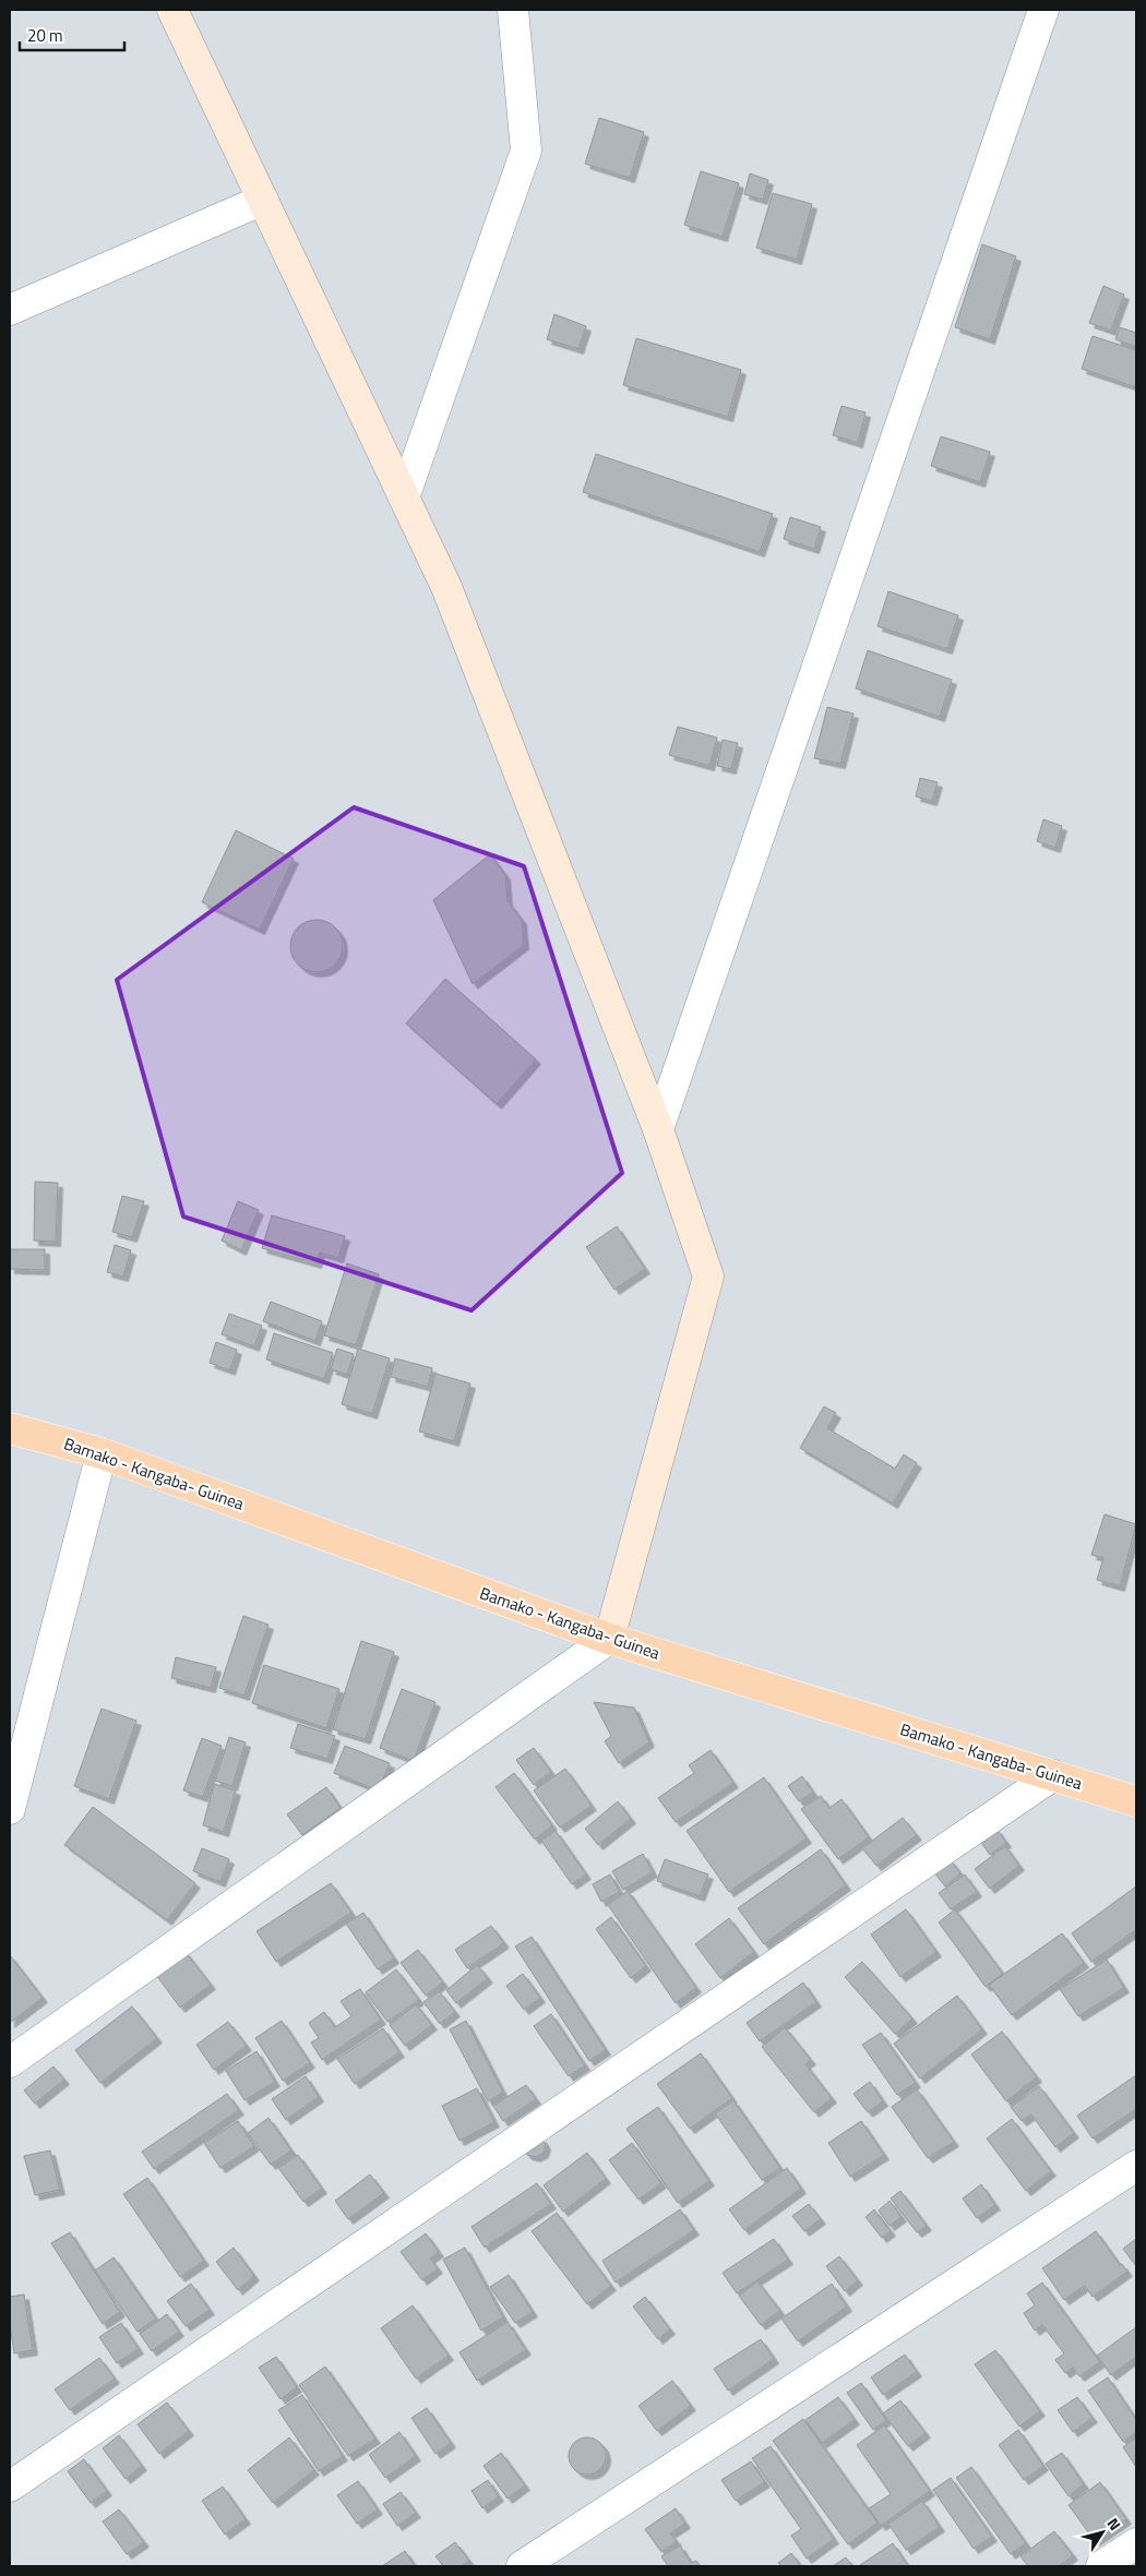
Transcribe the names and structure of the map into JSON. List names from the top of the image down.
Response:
{
  "streets": {
    "main road": ["Bamako - Kangaba- Guinea"]
  },
  "scale_bar": "20 m",
  "north": "top right"
}
